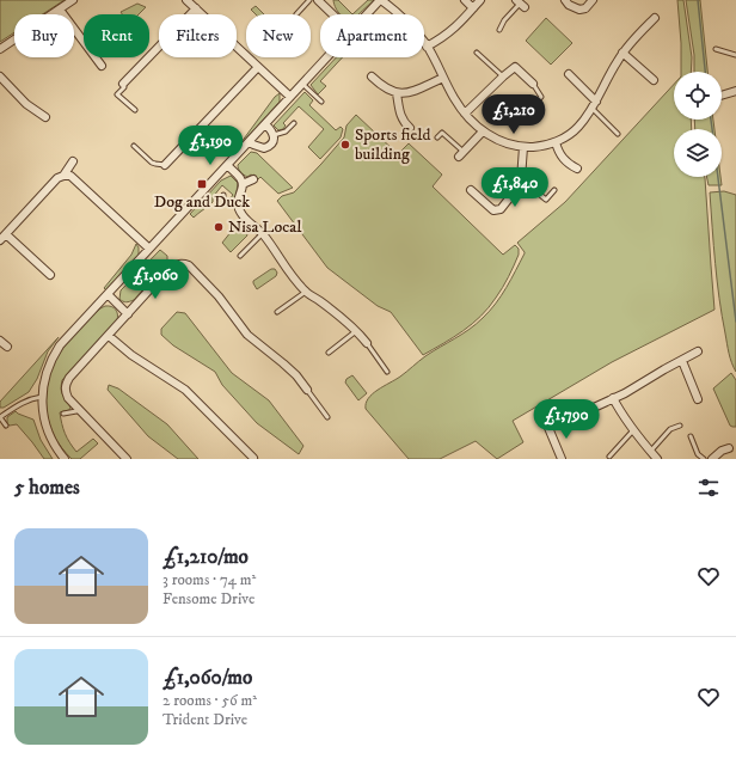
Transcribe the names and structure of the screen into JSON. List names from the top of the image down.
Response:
{
  "places": {
    "other": ["Sports field building", "Nisa Local"],
    "transit": ["Dog and Duck"]
  },
  "page": {
    "chip": [
      "Buy",
      "Rent",
      "Filters",
      "New",
      "Apartment"
    ],
    "price": [
      "£1,210",
      "£1,190",
      "£1,840",
      "£1,060",
      "£1,790"
    ],
    "heading": "5 homes",
    "list": [
      {
        "name": "£1,210/mo",
        "note": "3 rooms · 74 m² · Fensome Drive"
      },
      {
        "name": "£1,060/mo",
        "note": "2 rooms · 56 m² · Trident Drive"
      }
    ]
  }
}
